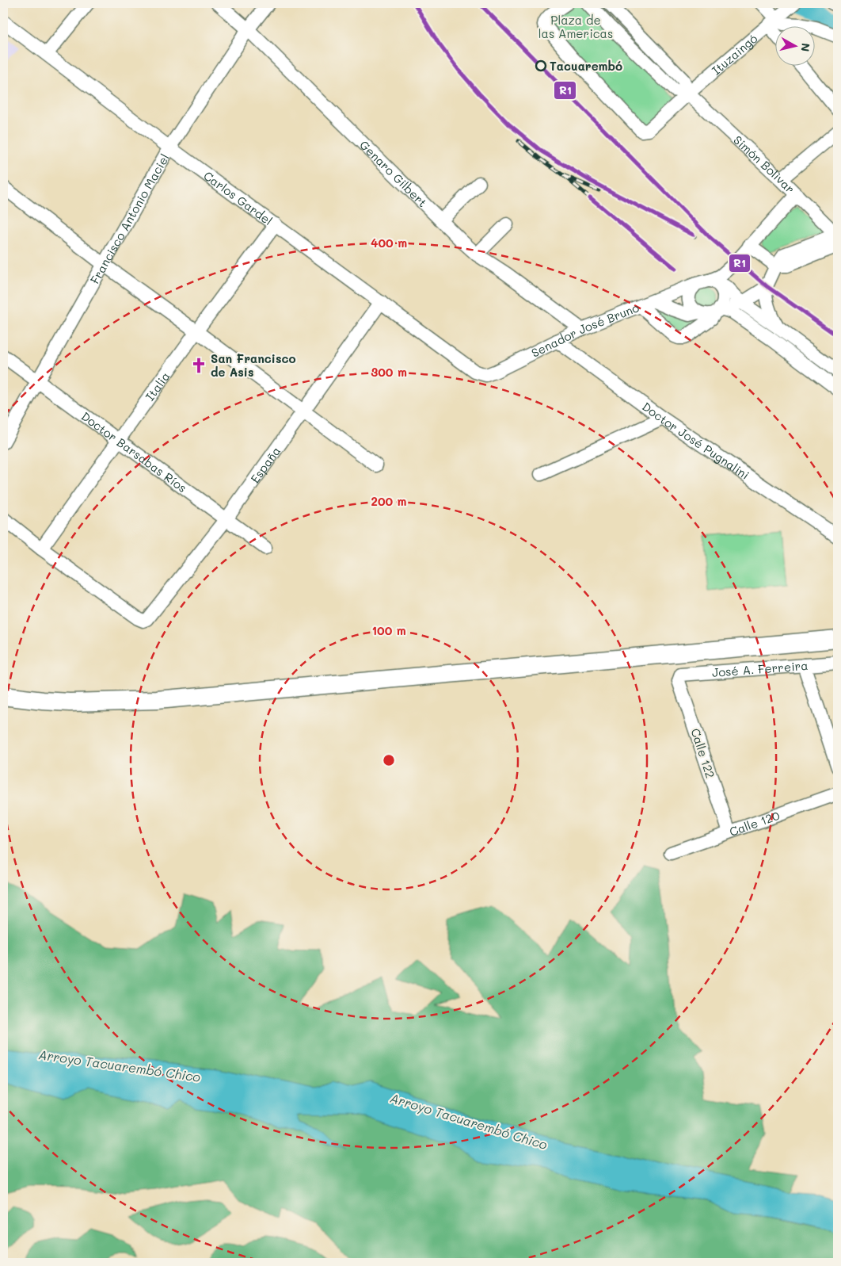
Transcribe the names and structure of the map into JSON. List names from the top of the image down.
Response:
{
  "streets": {
    "street": [
      "Ituzaingó",
      "Simón Bolivar",
      "Genaro Gilbert",
      "Carlos Gardel",
      "Francisco Antonio Maciel",
      "Senador José Bruno",
      "Italia",
      "Doctor José Pugnalini",
      "Doctor Barsabas Ríos",
      "España",
      "José A. Ferreira",
      "Calle 122",
      "Calle 120"
    ]
  },
  "crossings": [
    ["Ituzaingó", "Simón Bolivar"],
    ["Genaro Gilbert", "Francisco Antonio Maciel"],
    ["Genaro Gilbert", "Senador José Bruno"],
    ["Carlos Gardel", "Francisco Antonio Maciel"],
    ["Carlos Gardel", "Senador José Bruno"],
    ["Carlos Gardel", "Italia"],
    ["Carlos Gardel", "España"],
    ["Francisco Antonio Maciel", "Doctor Barsabas Ríos"],
    ["Senador José Bruno", "Doctor José Pugnalini"],
    ["Italia", "Doctor Barsabas Ríos"],
    ["Italia", "España"],
    ["Doctor Barsabas Ríos", "España"],
    ["José A. Ferreira", "Calle 122"],
    ["Calle 122", "Calle 120"]
  ],
  "water": ["Arroyo Tacuarembó Chico"],
  "parks": ["Plaza de las Americas"],
  "places": {
    "other": ["Tacuarembó"],
    "church": ["San Francisco de Asis"]
  },
  "lines": ["transit line R1"],
  "north": "right",
  "rings": [
    "400 m",
    "300 m",
    "200 m",
    "100 m"
  ]
}
